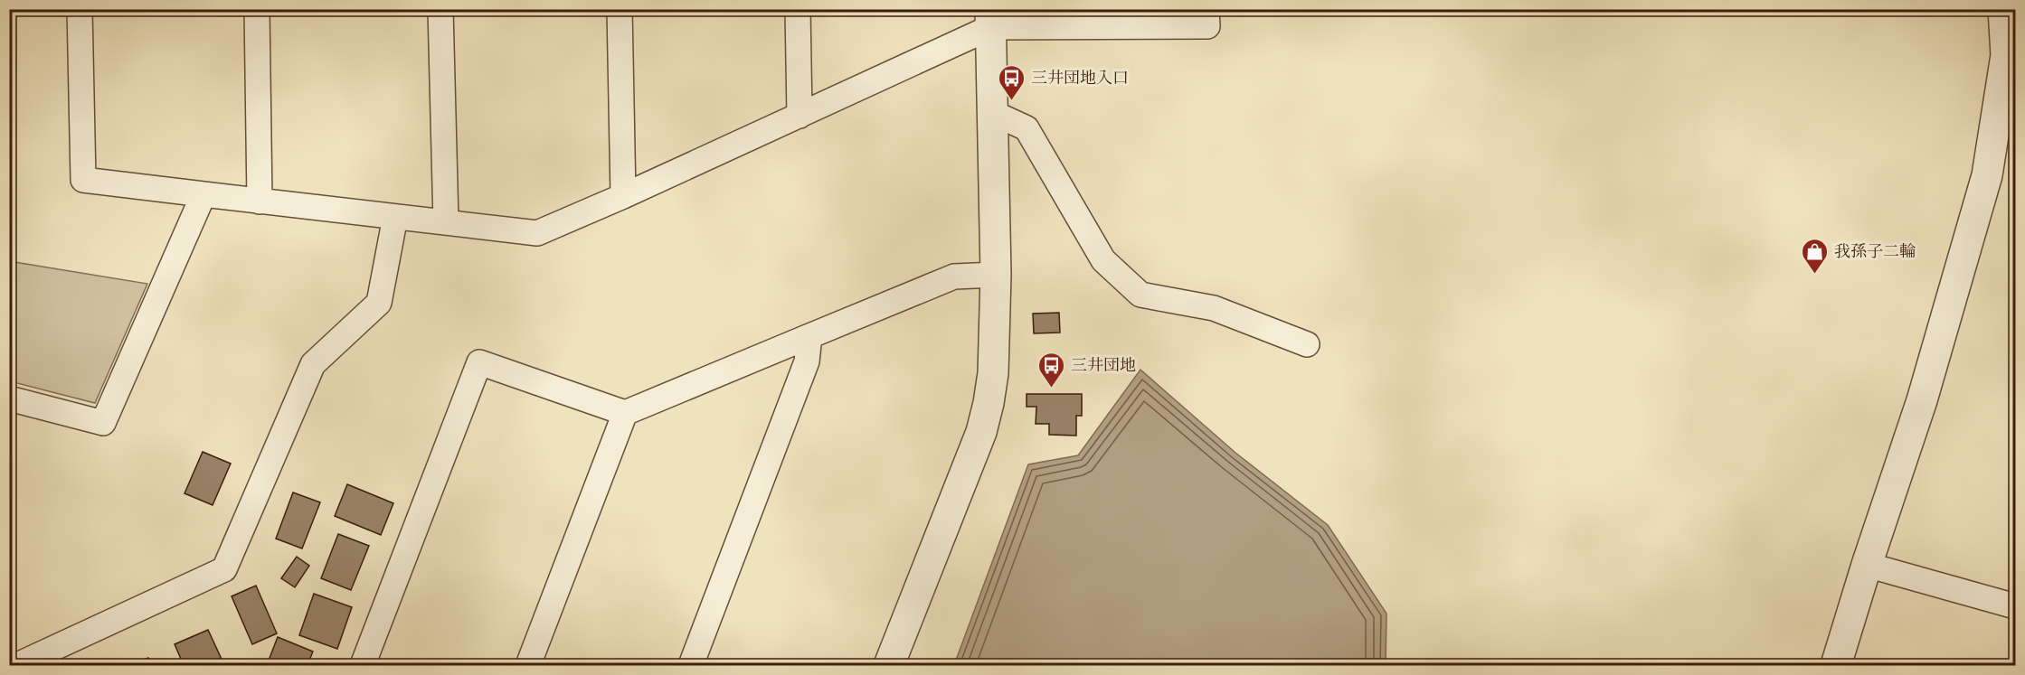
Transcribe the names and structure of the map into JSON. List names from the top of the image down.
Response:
{
  "places": {
    "bus stop": ["三井団地入口", "三井団地"],
    "shop": ["我孫子二輪"]
  }
}
